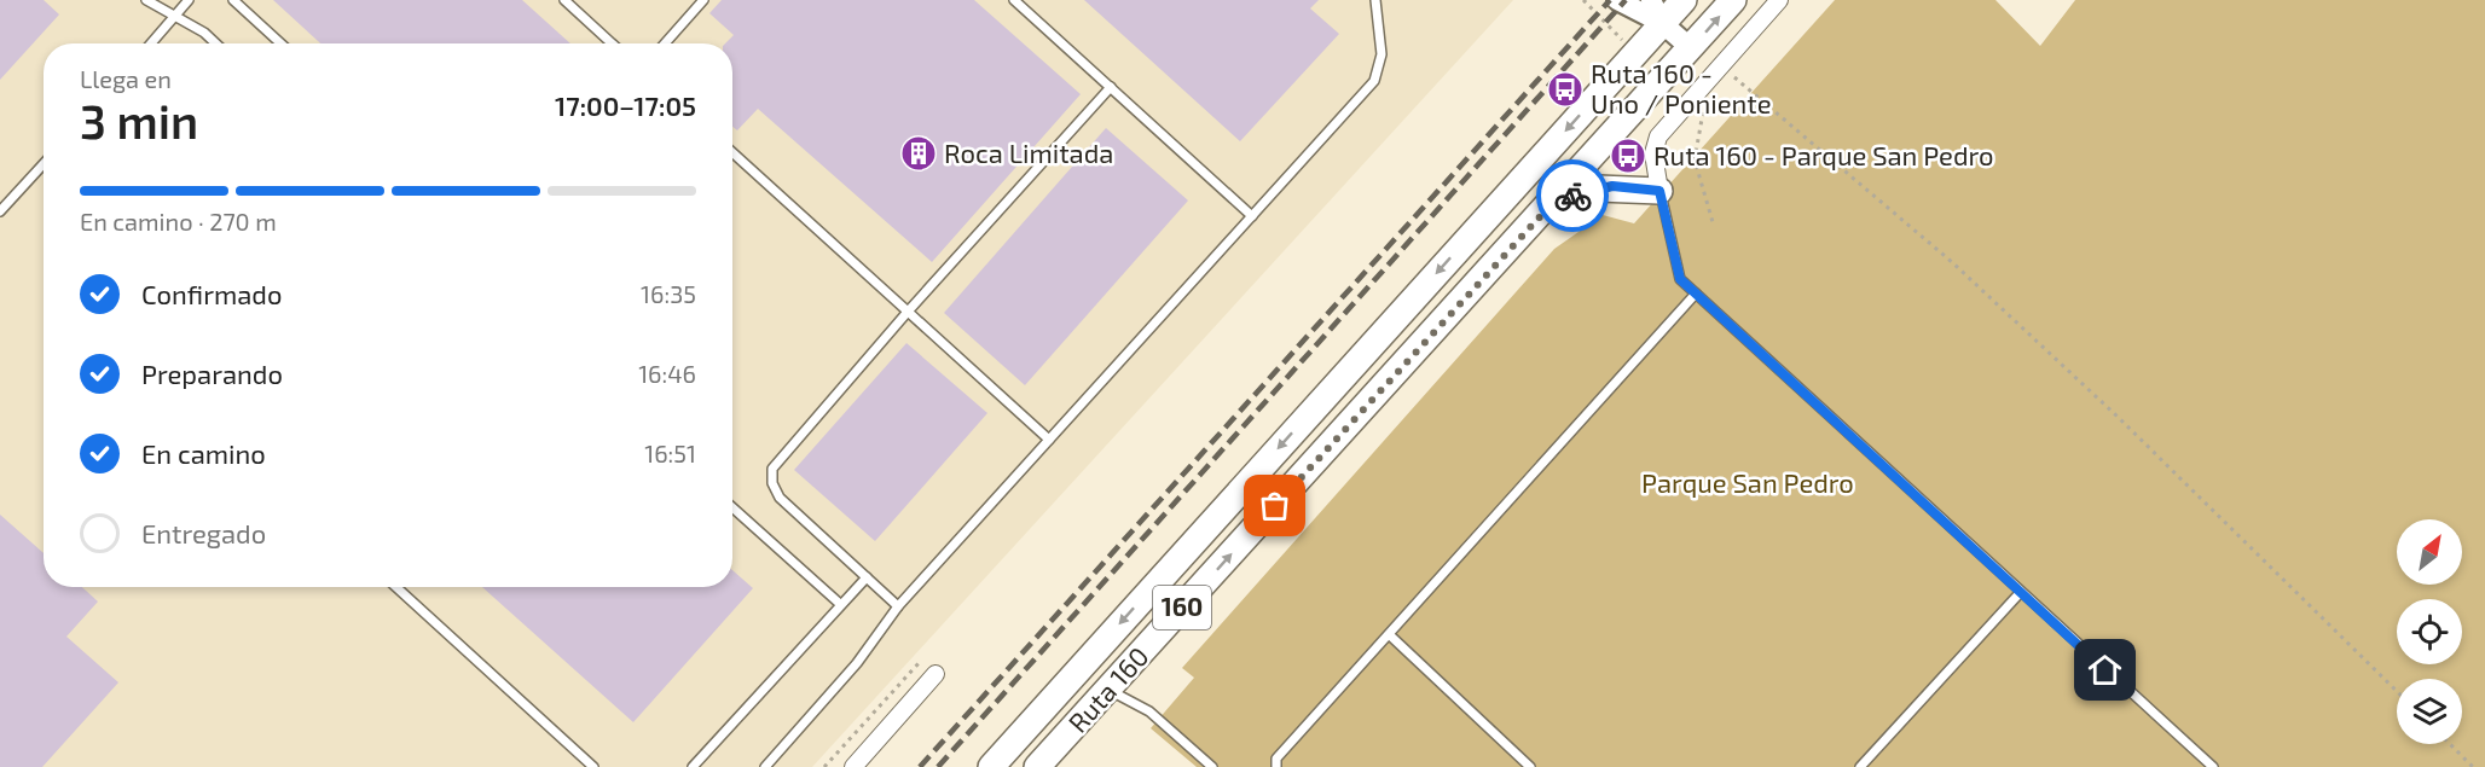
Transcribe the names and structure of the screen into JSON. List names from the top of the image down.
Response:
{
  "streets": {
    "highway": ["160", "Ruta 160"]
  },
  "parks": ["Parque San Pedro"],
  "places": {
    "bus stop": ["Ruta 160 - Uno / Poniente", "Ruta 160 - Parque San Pedro"],
    "building": ["Roca Limitada"]
  },
  "north": "top right",
  "page": {
    "heading": ["3 min", "Llega en", "17:00–17:05"],
    "bar": "En camino · 270 m",
    "list": [
      ["Confirmado", "16:35"],
      ["Preparando", "16:46"],
      ["En camino", "16:51"],
      "Entregado"
    ]
  }
}
